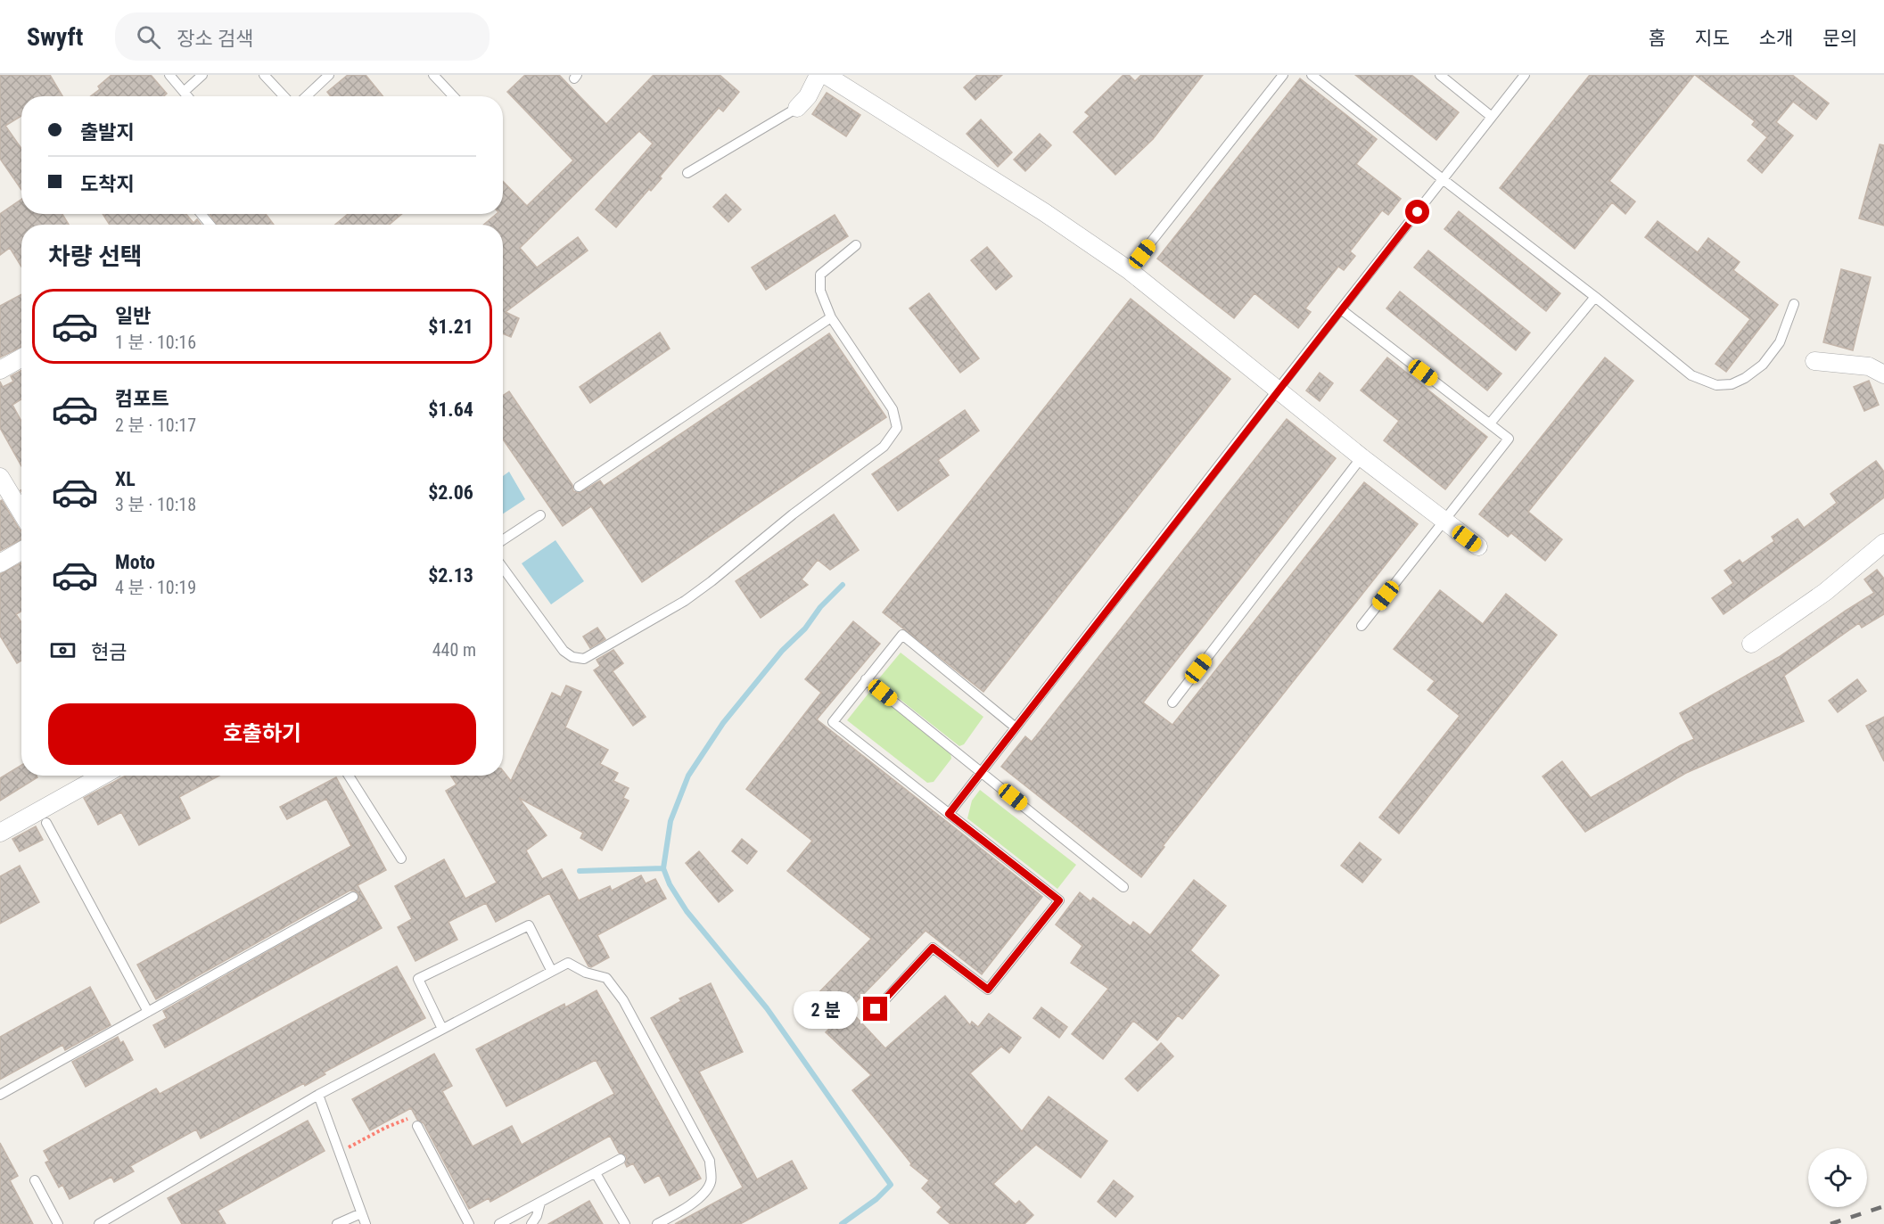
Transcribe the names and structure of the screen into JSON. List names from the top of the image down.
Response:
{
  "page": {
    "header": "Swyft",
    "search": "장소 검색",
    "nav": [
      "홈",
      "지도",
      "소개",
      "문의"
    ],
    "banner": ["출발지", "도착지"],
    "heading": "차량 선택",
    "list": [
      {
        "name": "일반",
        "note": "1 분 · 10:16",
        "value": "$1.21"
      },
      {
        "name": "컴포트",
        "note": "2 분 · 10:17",
        "value": "$1.64"
      },
      {
        "name": "XL",
        "note": "3 분 · 10:18",
        "value": "$2.06"
      },
      {
        "name": "Moto",
        "note": "4 분 · 10:19",
        "value": "$2.13"
      }
    ],
    "pay": ["현금", "440 m"],
    "buttons": "호출하기",
    "bubble": "2 분"
  }
}
